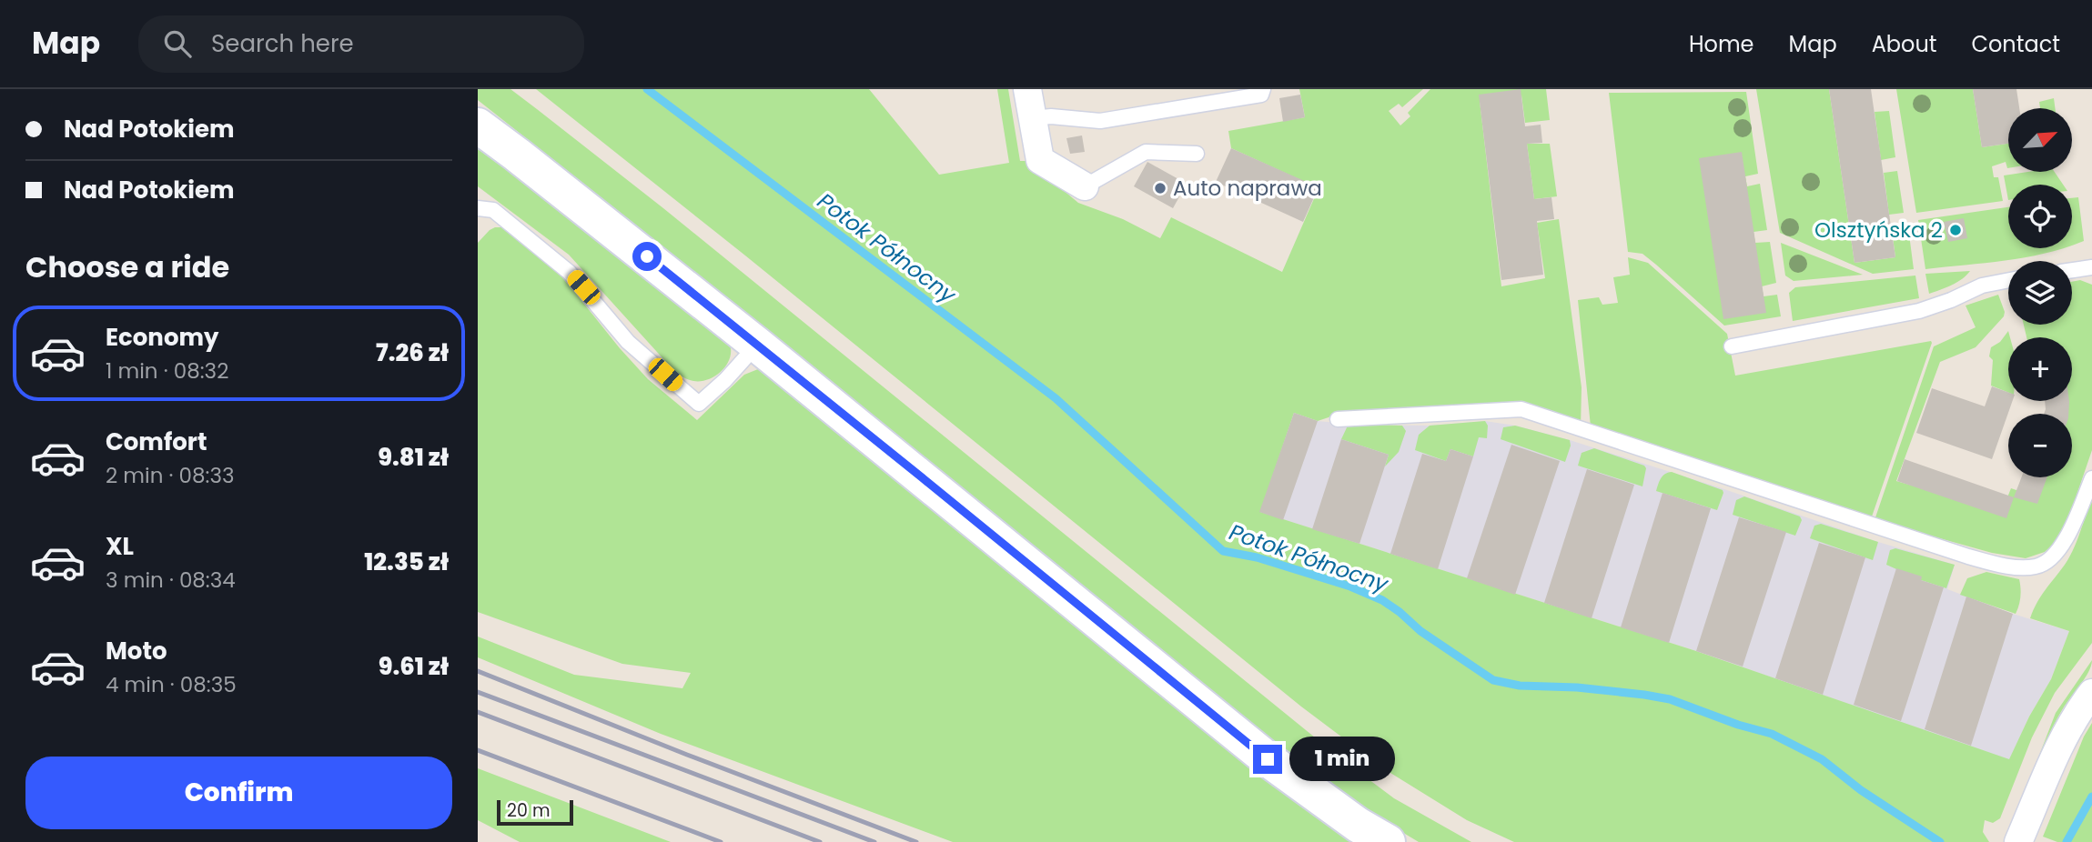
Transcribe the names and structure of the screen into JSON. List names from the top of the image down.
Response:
{
  "water": ["Potok Północny"],
  "places": ["Auto naprawa", "Olsztyńska 2"],
  "scale_bar": "20 m",
  "north": "top right",
  "page": {
    "header": "Map",
    "search": "Search here",
    "nav": [
      "Home",
      "Map",
      "About",
      "Contact"
    ],
    "banner": ["Nad Potokiem", "Nad Potokiem"],
    "map_buttons": ["+", "−"],
    "heading": "Choose a ride",
    "list": [
      {
        "name": "Economy",
        "note": "1 min · 08:32",
        "value": "7.26 zł"
      },
      {
        "name": "Comfort",
        "note": "2 min · 08:33",
        "value": "9.81 zł"
      },
      {
        "name": "XL",
        "note": "3 min · 08:34",
        "value": "12.35 zł"
      },
      {
        "name": "Moto",
        "note": "4 min · 08:35",
        "value": "9.61 zł"
      }
    ],
    "bubble": "1 min",
    "buttons": "Confirm",
    "scale": "20 m"
  }
}
